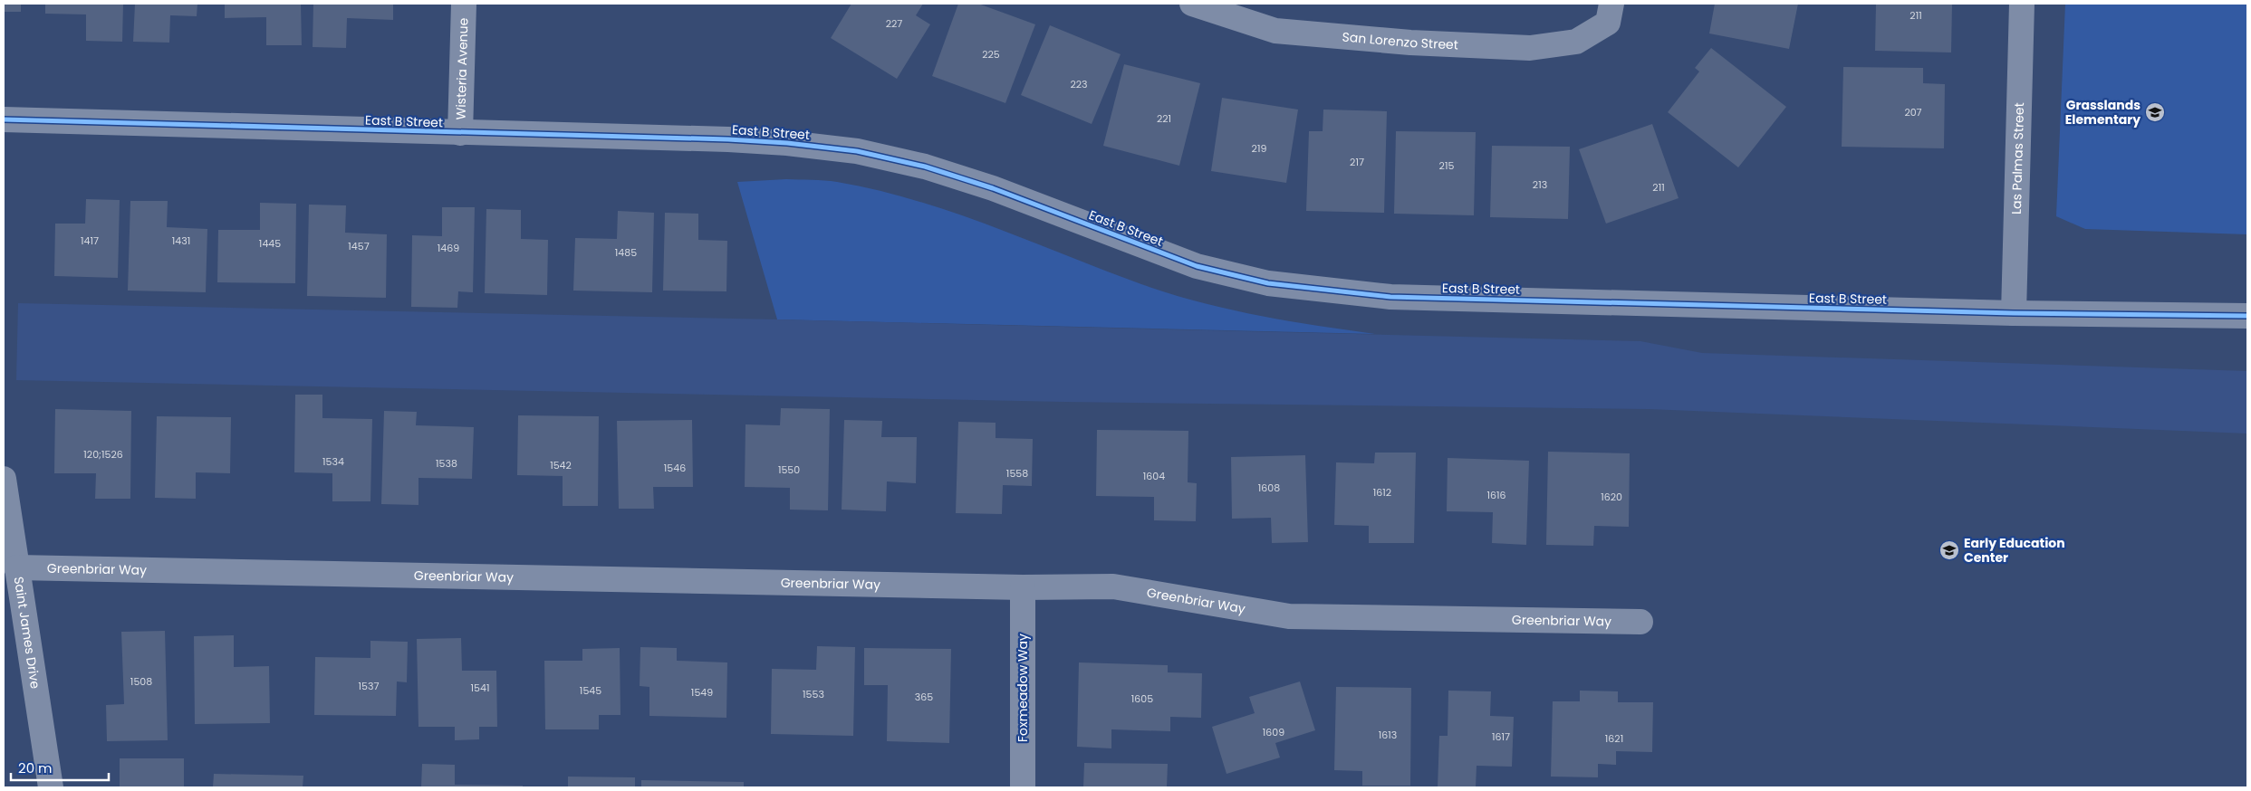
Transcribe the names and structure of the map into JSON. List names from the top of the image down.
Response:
{
  "streets": {
    "street": [
      "San Lorenzo Street",
      "Wisteria Avenue",
      "East B Street",
      "Las Palmas Street",
      "Greenbriar Way",
      "Saint James Drive",
      "Foxmeadow Way"
    ]
  },
  "crossings": [
    ["Wisteria Avenue", "East B Street"],
    ["East B Street", "Las Palmas Street"],
    ["Greenbriar Way", "Saint James Drive"],
    ["Greenbriar Way", "Foxmeadow Way"]
  ],
  "places": {
    "school or university": ["Grasslands Elementary", "Early Education Center"]
  },
  "house_numbers": [
    "211",
    "227",
    "225",
    "223",
    "207",
    "221",
    "219",
    "217",
    "215",
    "213",
    "211",
    "1417",
    "1431",
    "1445",
    "1457",
    "1469",
    "1485",
    "120;1526",
    "1534",
    "1538",
    "1542",
    "1546",
    "1550",
    "1558",
    "1604",
    "1608",
    "1612",
    "1616",
    "1620",
    "1508",
    "1537",
    "1541",
    "1545",
    "1549",
    "1553",
    "365",
    "1605",
    "1609",
    "1613",
    "1617",
    "1621"
  ],
  "scale_bar": "20 m"
}
